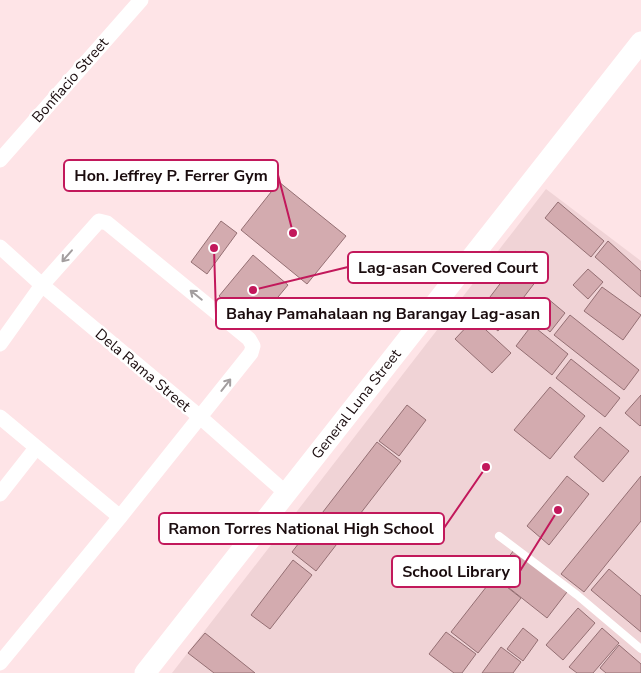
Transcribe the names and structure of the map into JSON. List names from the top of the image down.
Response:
{
  "streets": {
    "main road": ["General Luna Street"],
    "street": ["Bonfiacio Street", "Dela Rama Street"]
  },
  "crossings": [
    ["Dela Rama Street", "General Luna Street"]
  ],
  "places": [
    "Hon. Jeffrey P. Ferrer Gym",
    "Bahay Pamahalaan ng Barangay Lag-asan",
    "Lag-asan Covered Court",
    "Ramon Torres National High School",
    "School Library"
  ]
}
